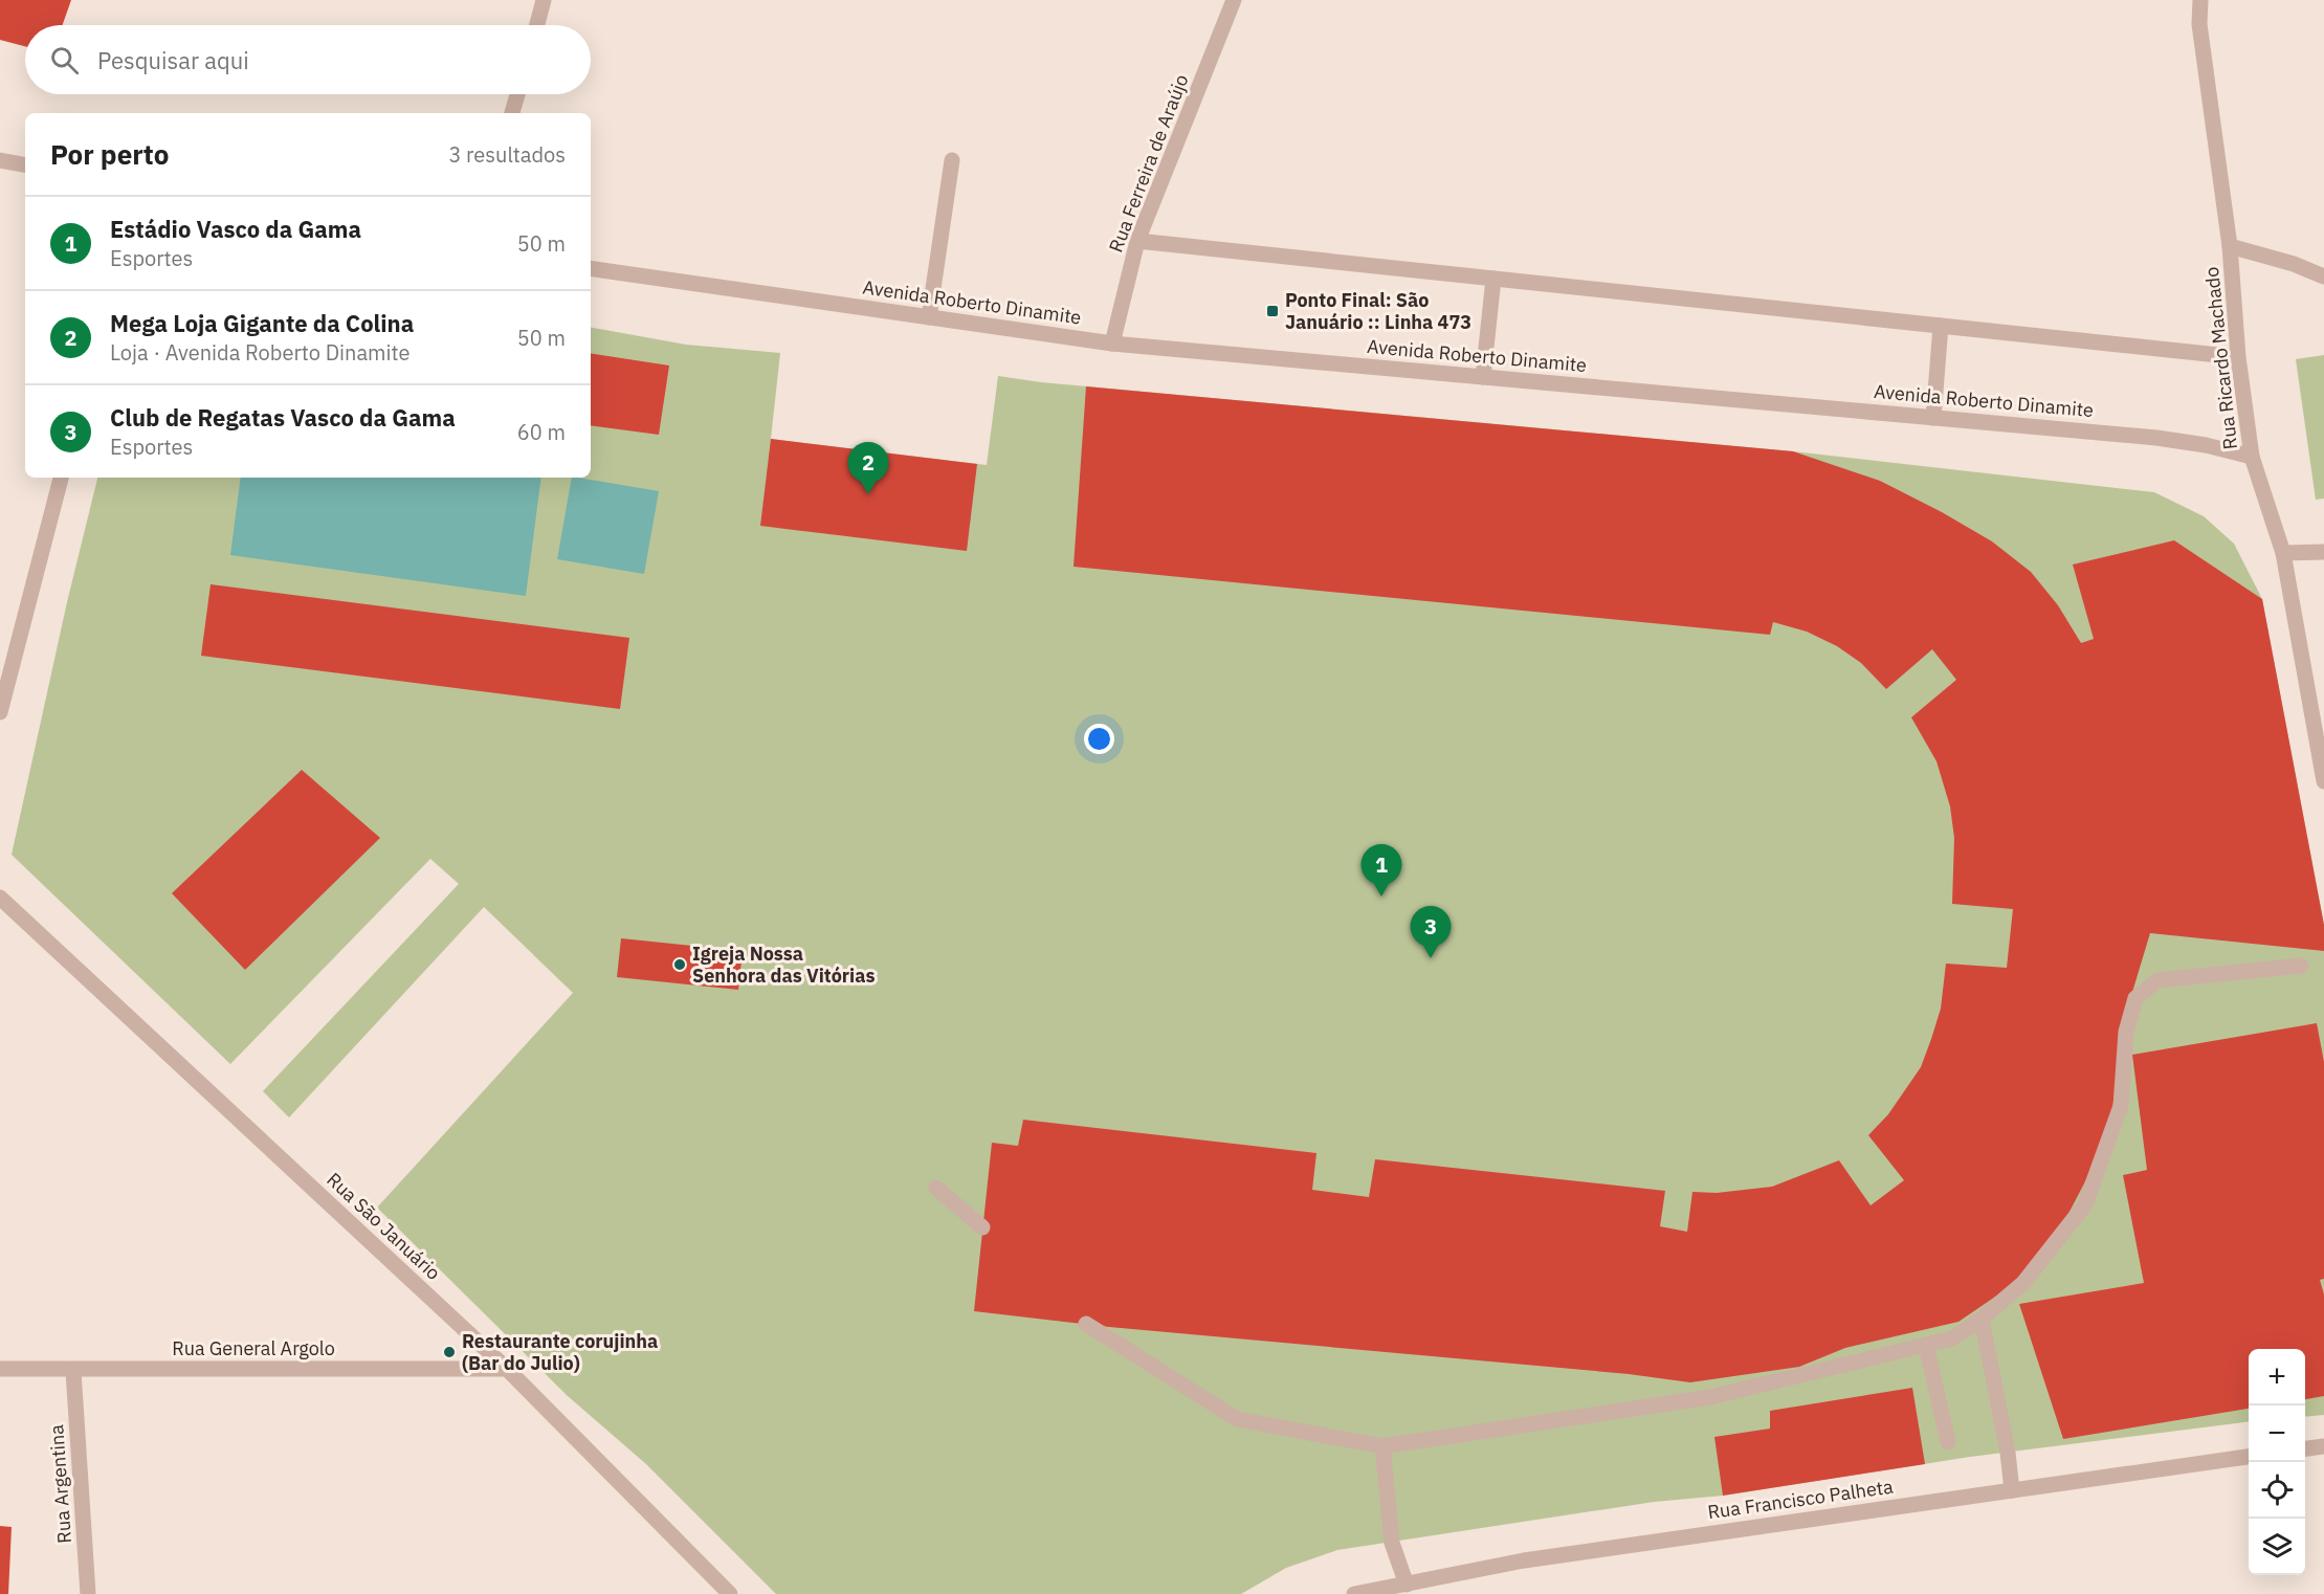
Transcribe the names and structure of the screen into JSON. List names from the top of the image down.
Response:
{
  "streets": {
    "street": [
      "Rua Ferreira de Araújo",
      "Avenida Roberto Dinamite",
      "Rua Ricardo Machado",
      "Rua São Januário",
      "Rua General Argolo",
      "Rua Argentina",
      "Rua Francisco Palheta"
    ]
  },
  "crossings": [
    ["Rua Ferreira de Araújo", "Avenida Roberto Dinamite"],
    ["Avenida Roberto Dinamite", "Rua Ricardo Machado"],
    ["Rua São Januário", "Rua General Argolo"],
    ["Rua General Argolo", "Rua Argentina"]
  ],
  "places": {
    "transit": ["Ponto Final: São Januário :: Linha 473"],
    "other": ["Igreja Nossa Senhora das Vitórias", "Restaurante corujinha (Bar do Julio)"]
  },
  "page": {
    "search": "Pesquisar aqui",
    "heading": ["Por perto", "3 resultados"],
    "list": [
      {
        "mark": "1",
        "name": "Estádio Vasco da Gama",
        "note": "Esportes",
        "value": "50 m"
      },
      {
        "mark": "2",
        "name": "Mega Loja Gigante da Colina",
        "note": "Loja · Avenida Roberto Dinamite",
        "value": "50 m"
      },
      {
        "mark": "3",
        "name": "Club de Regatas Vasco da Gama",
        "note": "Esportes",
        "value": "60 m"
      }
    ],
    "pins": ["2", "1", "3"],
    "map_buttons": ["+", "−"]
  }
}
